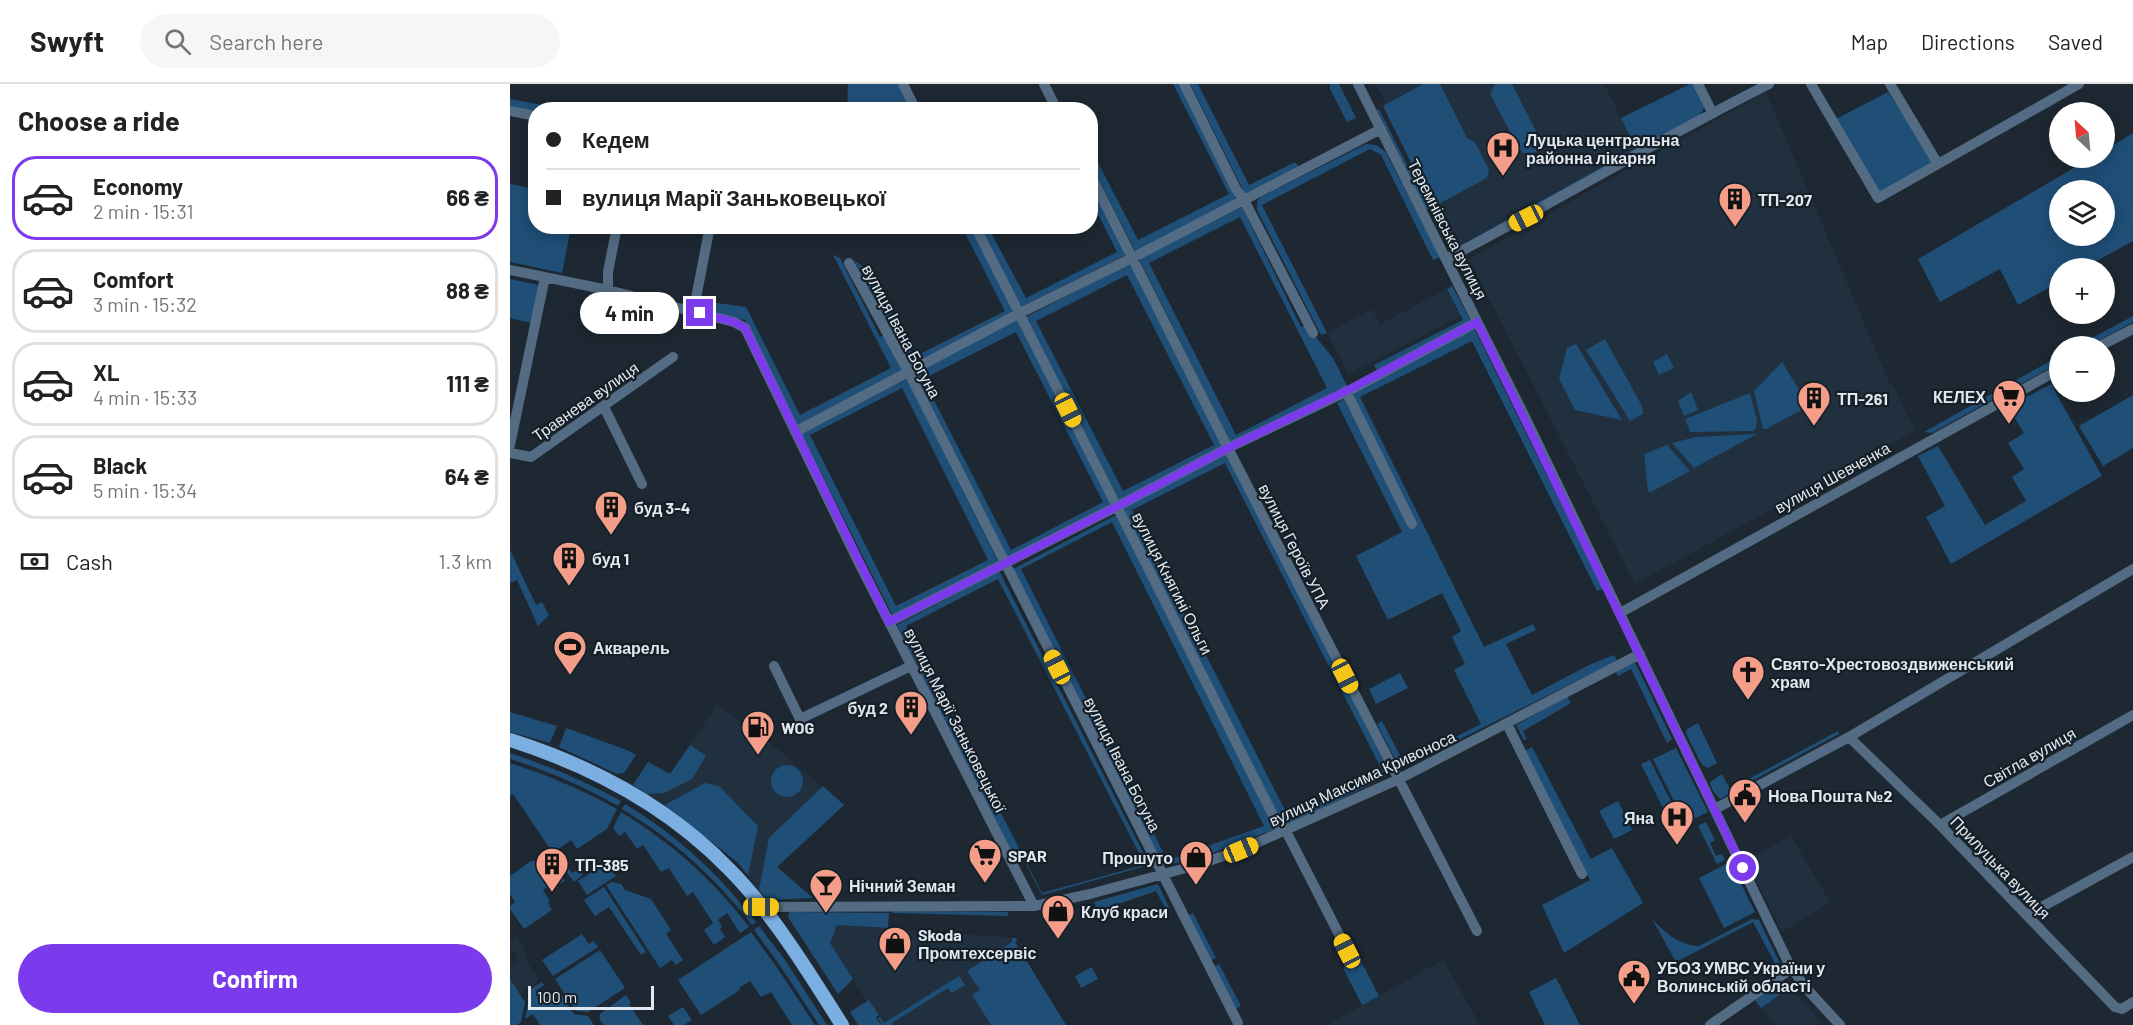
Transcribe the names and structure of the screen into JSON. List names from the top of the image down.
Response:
{
  "streets": {
    "street": [
      "Теремнівська вулиця",
      "вулиця Івана Богуна",
      "Травнева вулиця",
      "вулиця Шевченка",
      "вулиця Героїв УПА",
      "вулиця Княгині Ольги",
      "вулиця Марії Заньковецької",
      "Світла вулиця",
      "вулиця Максима Кривоноса",
      "Прилуцька вулиця"
    ]
  },
  "crossings": [
    ["Теремнівська вулиця", "вулиця Шевченка"],
    ["Теремнівська вулиця", "вулиця Максима Кривоноса"],
    ["вулиця Івана Богуна", "вулиця Максима Кривоноса"],
    ["вулиця Героїв УПА", "вулиця Максима Кривоноса"],
    ["вулиця Княгині Ольги", "вулиця Максима Кривоноса"],
    ["вулиця Марії Заньковецької", "вулиця Максима Кривоноса"],
    ["Світла вулиця", "Прилуцька вулиця"]
  ],
  "places": {
    "hospital": ["Луцька центральна районна лікарня", "Яна"],
    "building": [
      "ТП-207",
      "ТП-261",
      "буд 3-4",
      "буд 1",
      "буд 2",
      "ТП-385"
    ],
    "supermarket": ["КЕЛЕХ", "SPAR"],
    "sports": ["Акварель"],
    "church": ["Свято-Хрестовоздвиженський храм"],
    "fuel station": ["WOG"],
    "public building": ["Нова Пошта №2", "УБОЗ УМВС України у Волинськiй області"],
    "shop": ["Прошуто", "Клуб краси", "Skoda Промтехсервіс"],
    "bar": ["Нічний Земан"]
  },
  "scale_bar": "100 m",
  "north": "top left",
  "page": {
    "header": "Swyft",
    "search": "Search here",
    "nav": ["Map", "Directions", "Saved"],
    "heading": "Choose a ride",
    "map_buttons": ["+", "−"],
    "banner": ["Кедем", "вулиця Марії Заньковецької"],
    "list": [
      {
        "name": "Economy",
        "note": "2 min · 15:31",
        "value": "66 ₴"
      },
      {
        "name": "Comfort",
        "note": "3 min · 15:32",
        "value": "88 ₴"
      },
      {
        "name": "XL",
        "note": "4 min · 15:33",
        "value": "111 ₴"
      },
      {
        "name": "Black",
        "note": "5 min · 15:34",
        "value": "64 ₴"
      }
    ],
    "bubble": "4 min",
    "pay": ["Cash", "1.3 km"],
    "buttons": "Confirm",
    "scale": "100 m"
  }
}
